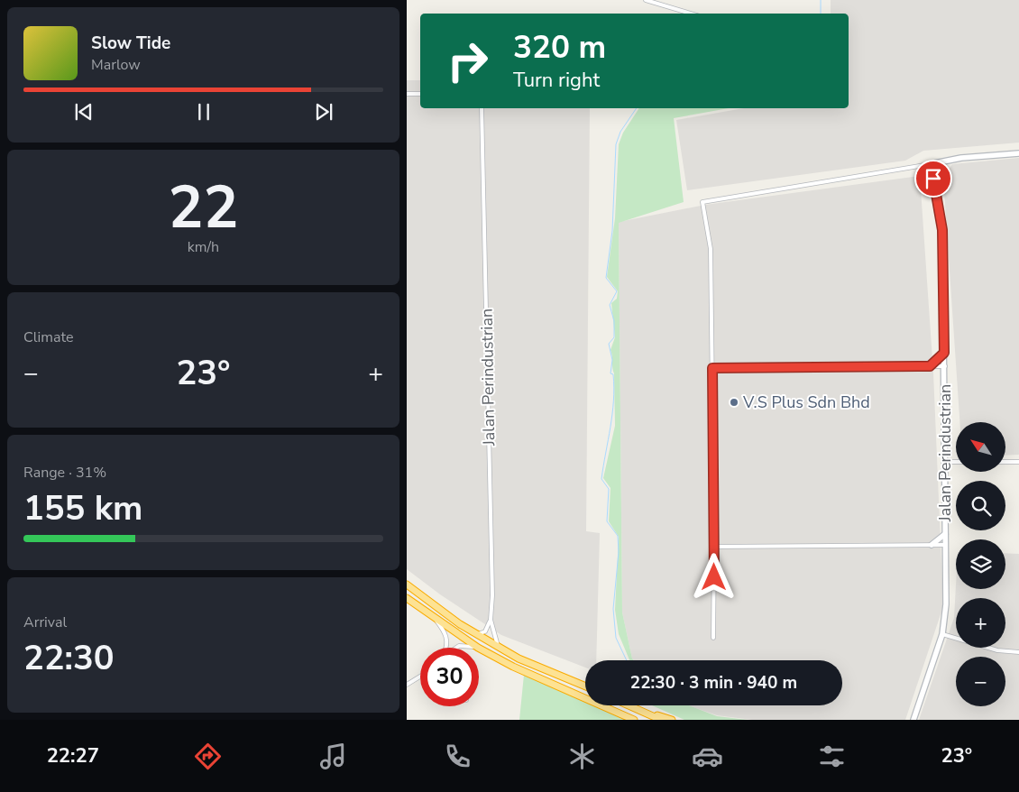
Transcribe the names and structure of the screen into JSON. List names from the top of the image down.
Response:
{
  "streets": {
    "main road": ["Jalan Perindustrian"]
  },
  "places": ["V.S Plus Sdn Bhd"],
  "north": "top left",
  "page": {
    "turn": ["320 m", "Turn right"],
    "song": ["Slow Tide", "Marlow"],
    "tile": [
      ["22", "km/h"],
      "Climate",
      ["Range · 31%", "155 km"],
      ["Arrival", "22:30"]
    ],
    "heat": ["−", "23°", "+"],
    "map_buttons": ["+", "−"],
    "limit": "30",
    "trip": "22:30 · 3 min · 940 m",
    "tabs": ["22:27", "23°"]
  }
}
